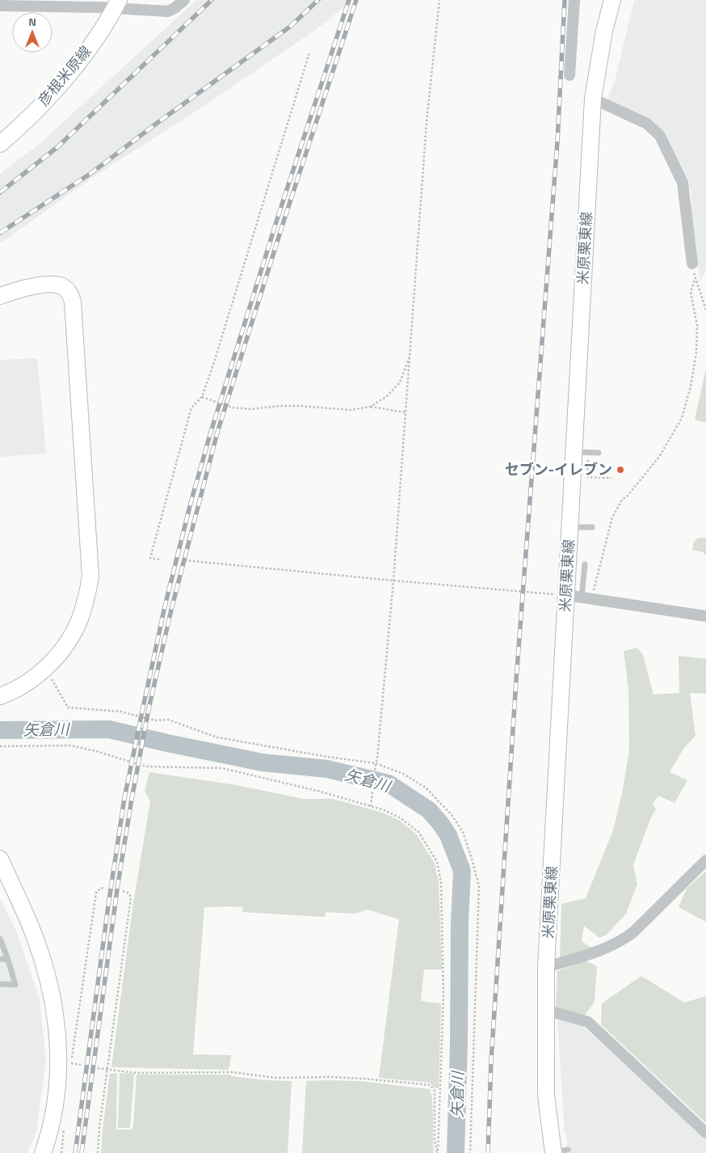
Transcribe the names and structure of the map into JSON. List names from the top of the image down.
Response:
{
  "streets": {
    "main road": ["彦根米原線", "米原栗東線"]
  },
  "water": ["矢倉川"],
  "places": ["セブン-イレブン"],
  "north": "top"
}
